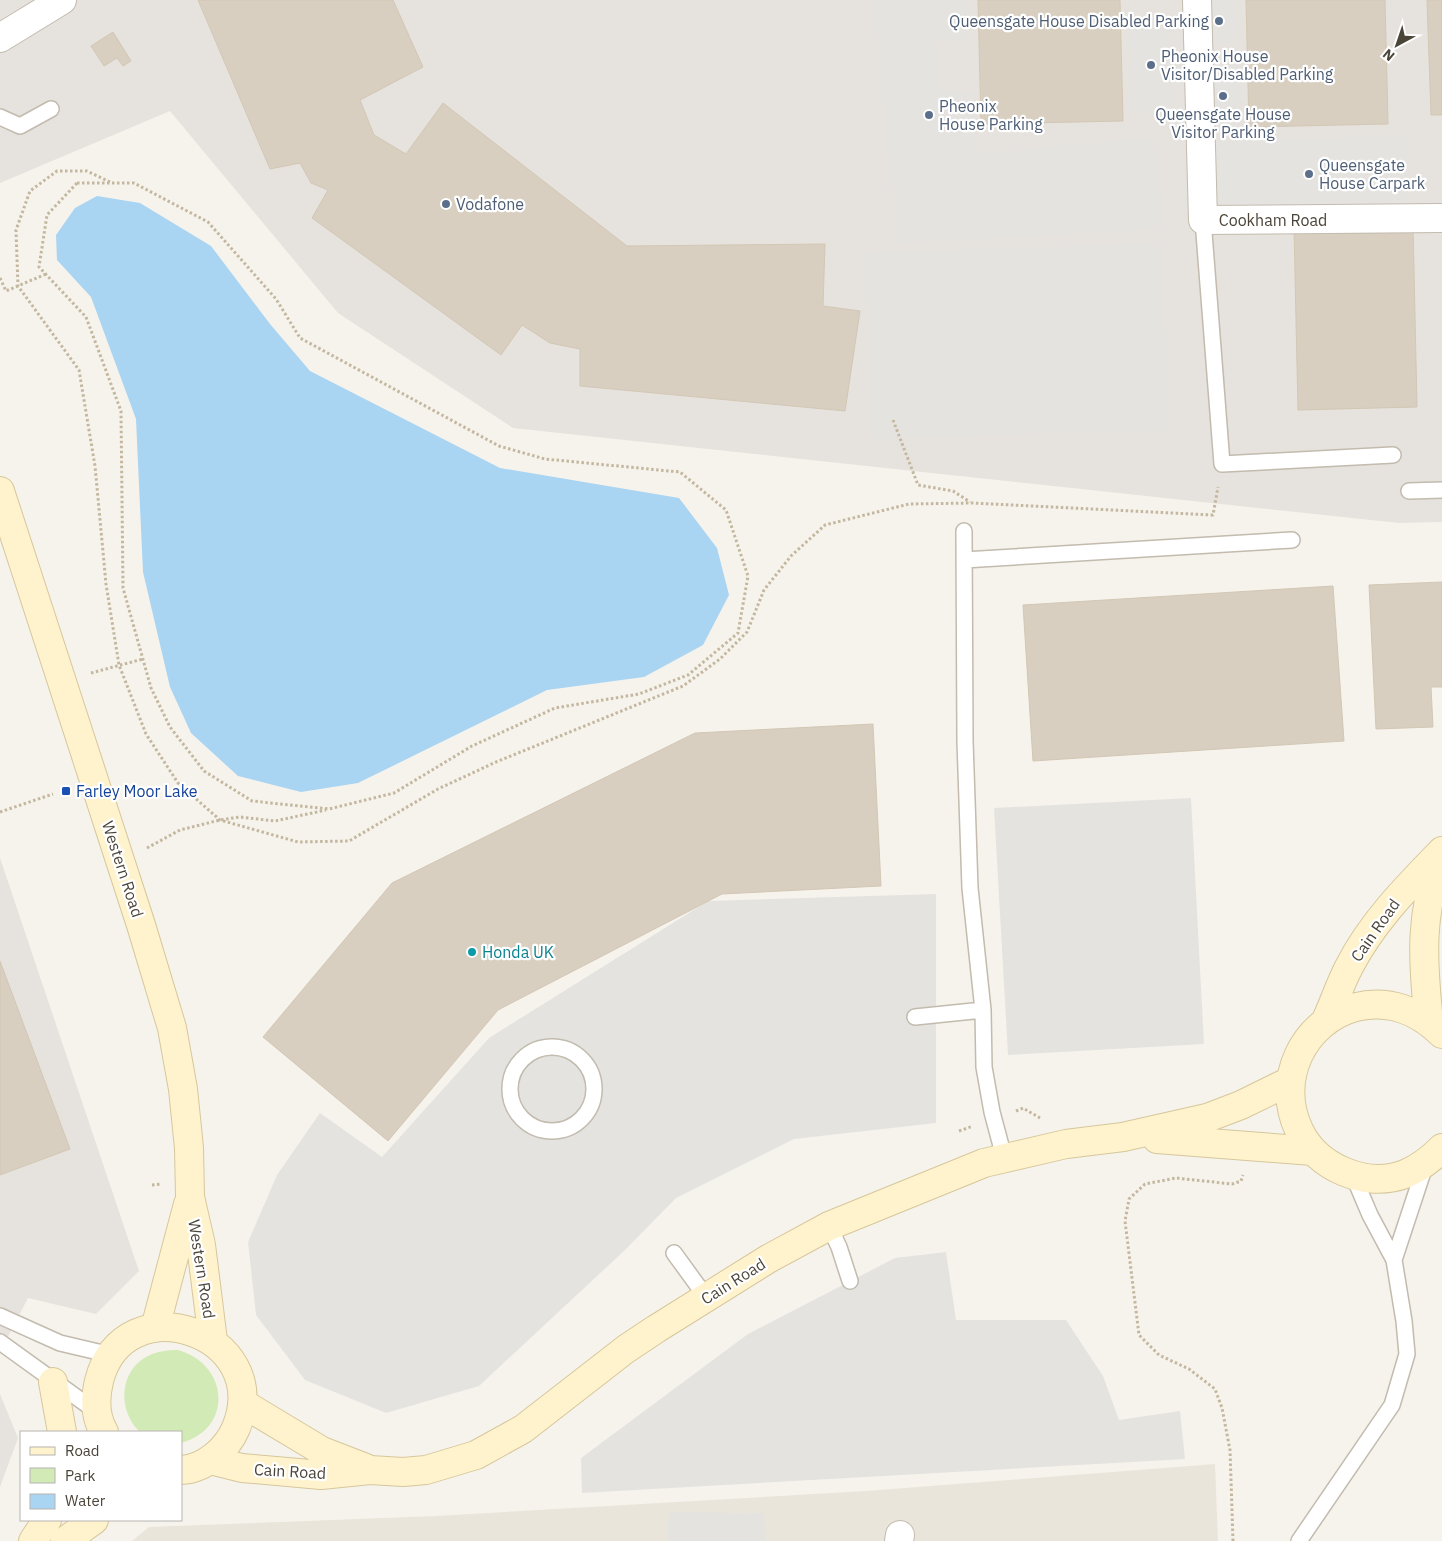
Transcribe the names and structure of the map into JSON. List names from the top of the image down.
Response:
{
  "streets": {
    "street": ["Cookham Road", "Western Road", "Cain Road"]
  },
  "places": {
    "other": [
      "Queensgate House Disabled Parking",
      "Pheonix House Visitor/Disabled Parking",
      "Queensgate House Visitor Parking",
      "Pheonix House Parking",
      "Queensgate House Carpark",
      "Vodafone",
      "Honda UK"
    ],
    "transit": ["Farley Moor Lake"]
  },
  "legend": ["Road", "Park", "Water"],
  "north": "bottom left"
}
